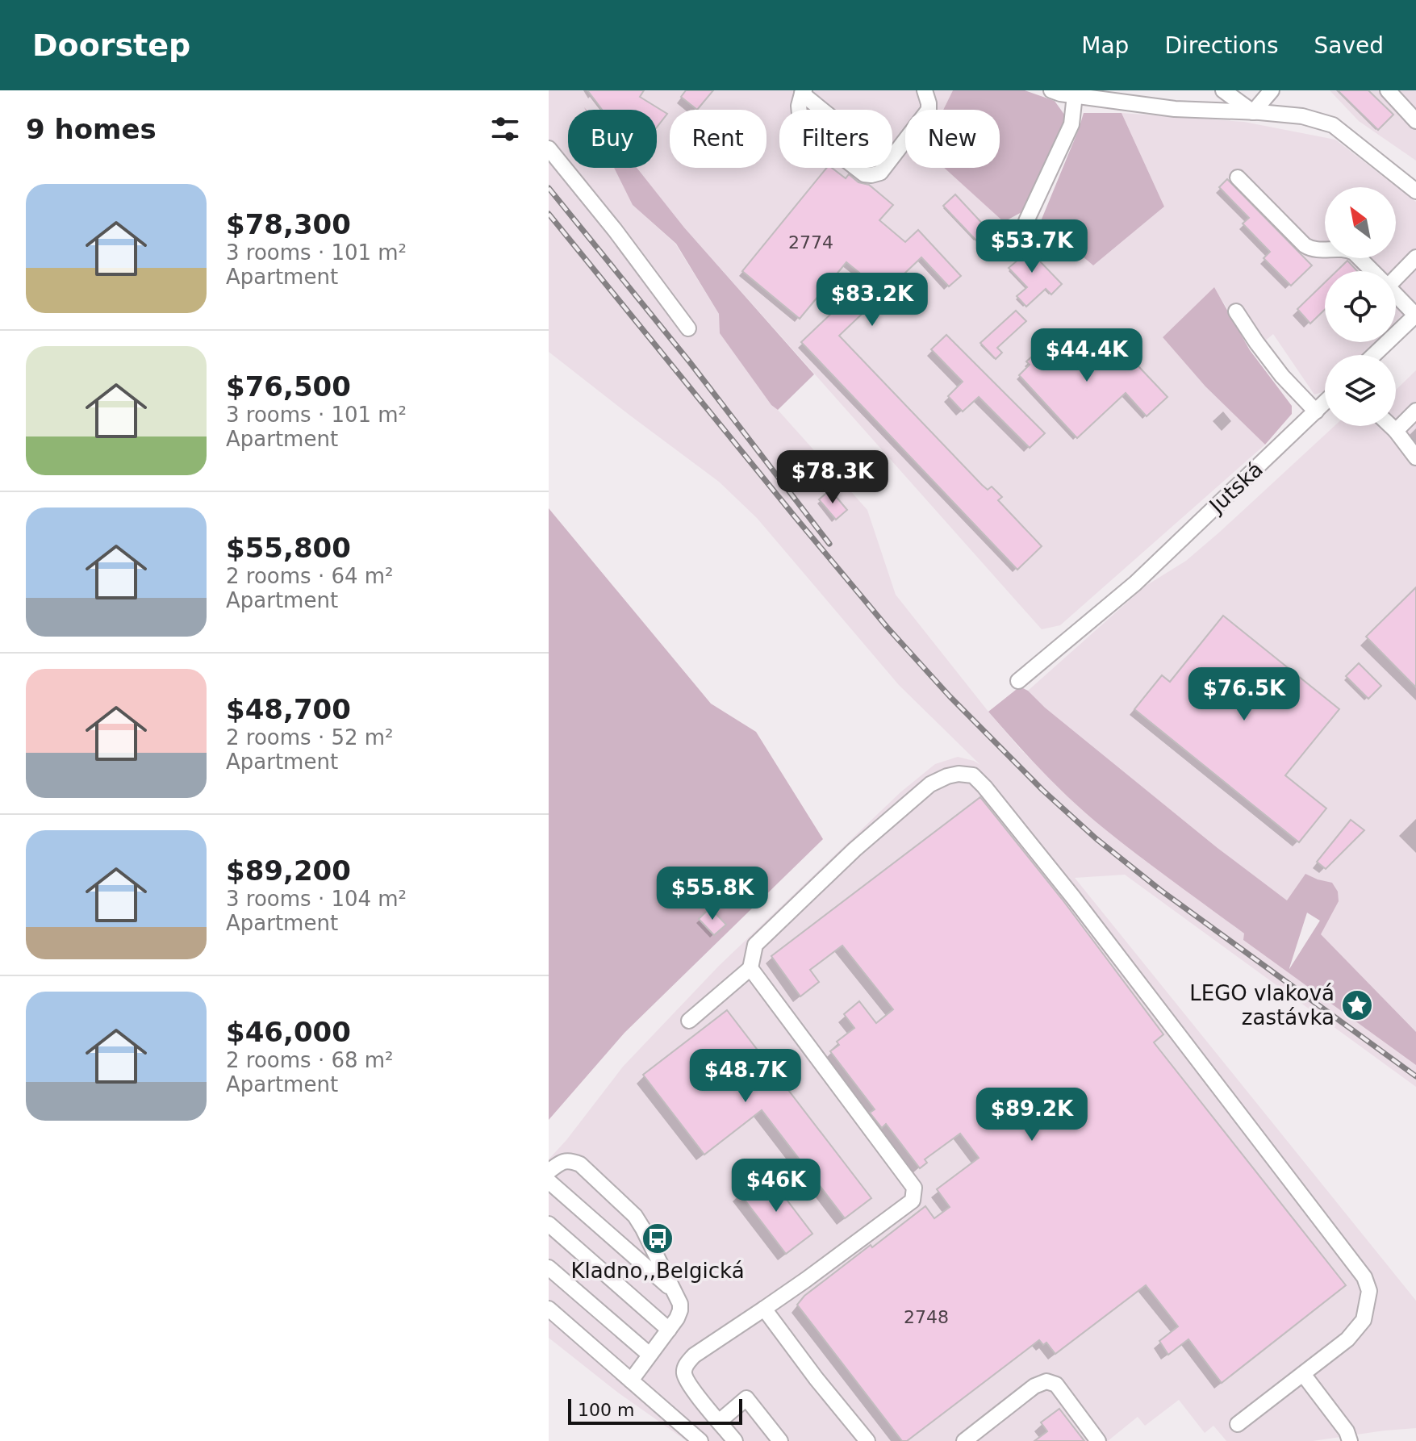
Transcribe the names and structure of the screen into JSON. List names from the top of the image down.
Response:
{
  "streets": {
    "street": ["Jutská"]
  },
  "places": {
    "place": ["LEGO vlaková zastávka"],
    "bus stop": ["Kladno,,Belgická"]
  },
  "house_numbers": ["2774", "2748"],
  "scale_bar": "100 m",
  "north": "top left",
  "page": {
    "header": "Doorstep",
    "nav": ["Map", "Directions", "Saved"],
    "heading": "9 homes",
    "chip": [
      "Buy",
      "Rent",
      "Filters",
      "New"
    ],
    "list": [
      {
        "name": "$78,300",
        "note": "3 rooms · 101 m² · Apartment"
      },
      {
        "name": "$76,500",
        "note": "3 rooms · 101 m² · Apartment"
      },
      {
        "name": "$55,800",
        "note": "2 rooms · 64 m² · Apartment"
      },
      {
        "name": "$48,700",
        "note": "2 rooms · 52 m² · Apartment"
      },
      {
        "name": "$89,200",
        "note": "3 rooms · 104 m² · Apartment"
      },
      {
        "name": "$46,000",
        "note": "2 rooms · 68 m² · Apartment"
      }
    ],
    "price": [
      "$53.7K",
      "$83.2K",
      "$44.4K",
      "$78.3K",
      "$76.5K",
      "$55.8K",
      "$48.7K",
      "$89.2K",
      "$46K"
    ],
    "scale": "100 m"
  }
}
